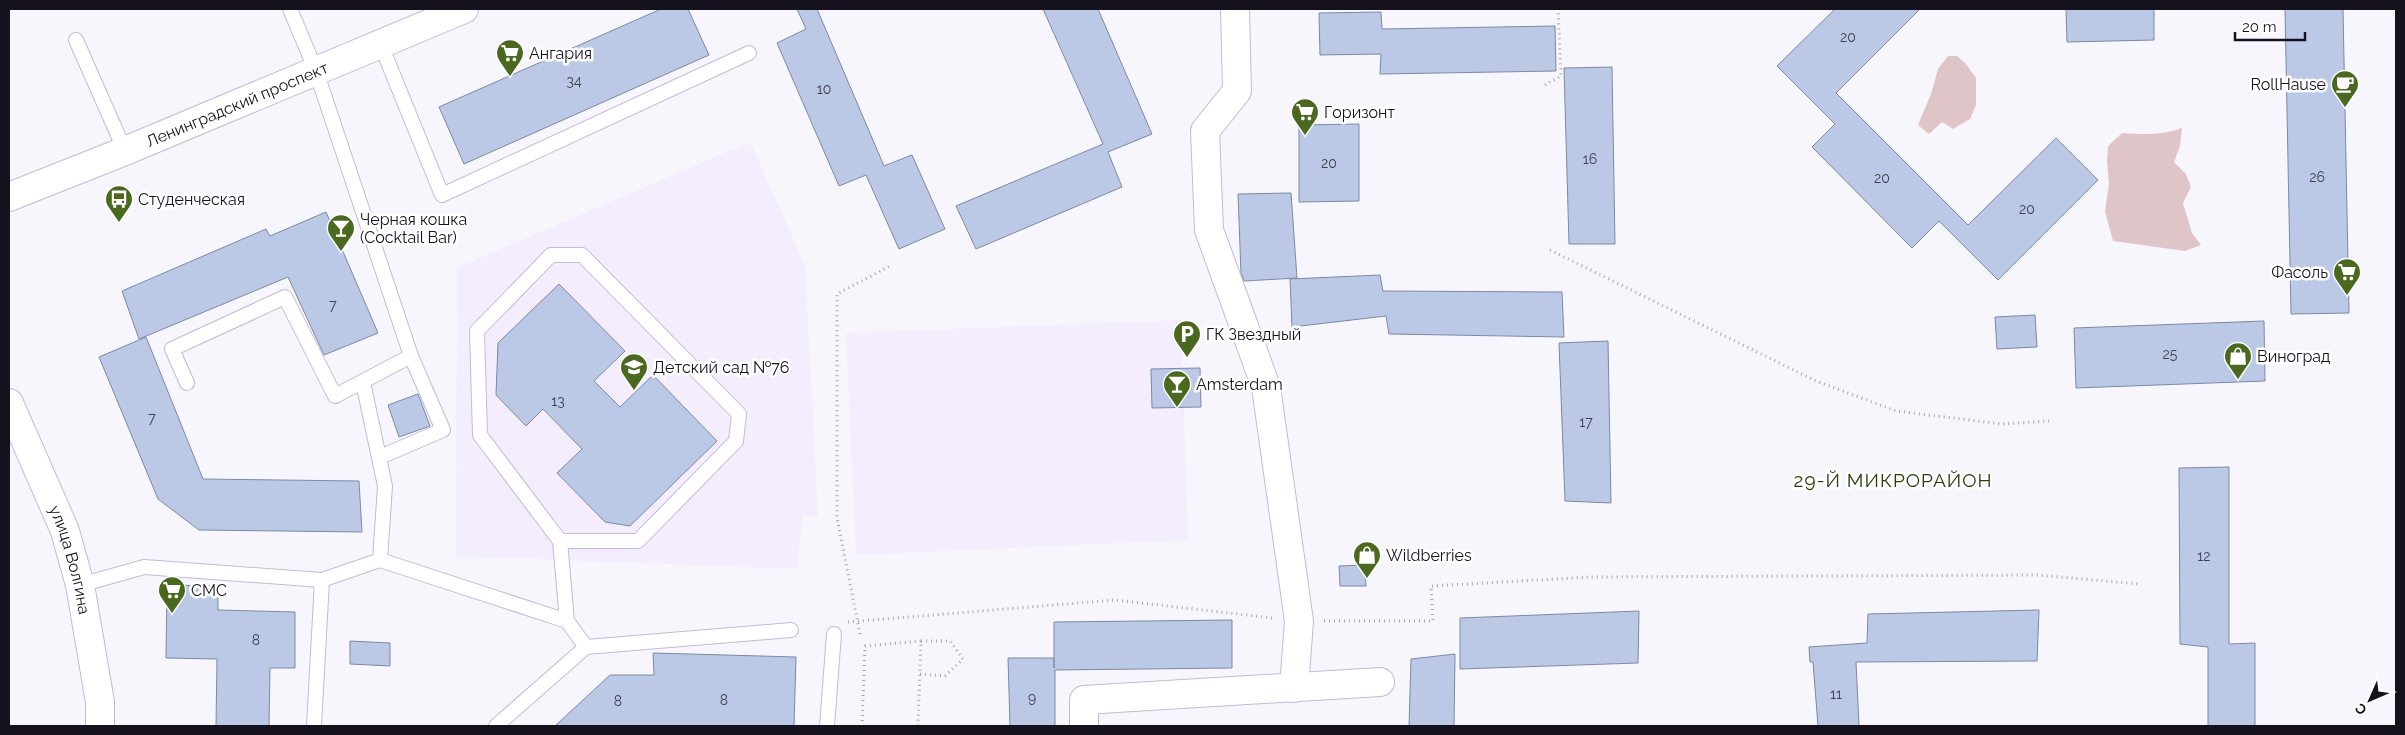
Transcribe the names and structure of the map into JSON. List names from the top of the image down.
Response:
{
  "streets": {
    "street": ["Ленинградский проспект", "улица Волгина"]
  },
  "districts": ["29-Й МИКРОРАЙОН"],
  "places": {
    "supermarket": [
      "Ангария",
      "Горизонт",
      "Фасоль",
      "СМС"
    ],
    "cafe": ["RollHause"],
    "bus stop": ["Студенческая"],
    "bar": ["Черная кошка (Cocktail Bar)", "Amsterdam"],
    "parking": ["ГК Звездный"],
    "shop": ["Виноград", "Wildberries"],
    "school or university": ["Детский сад №76"]
  },
  "house_numbers": [
    "20",
    "34",
    "10",
    "16",
    "20",
    "26",
    "20",
    "20",
    "7",
    "25",
    "13",
    "7",
    "17",
    "12",
    "8",
    "11",
    "9",
    "8",
    "8"
  ],
  "scale_bar": "20 m",
  "north": "bottom left"
}
